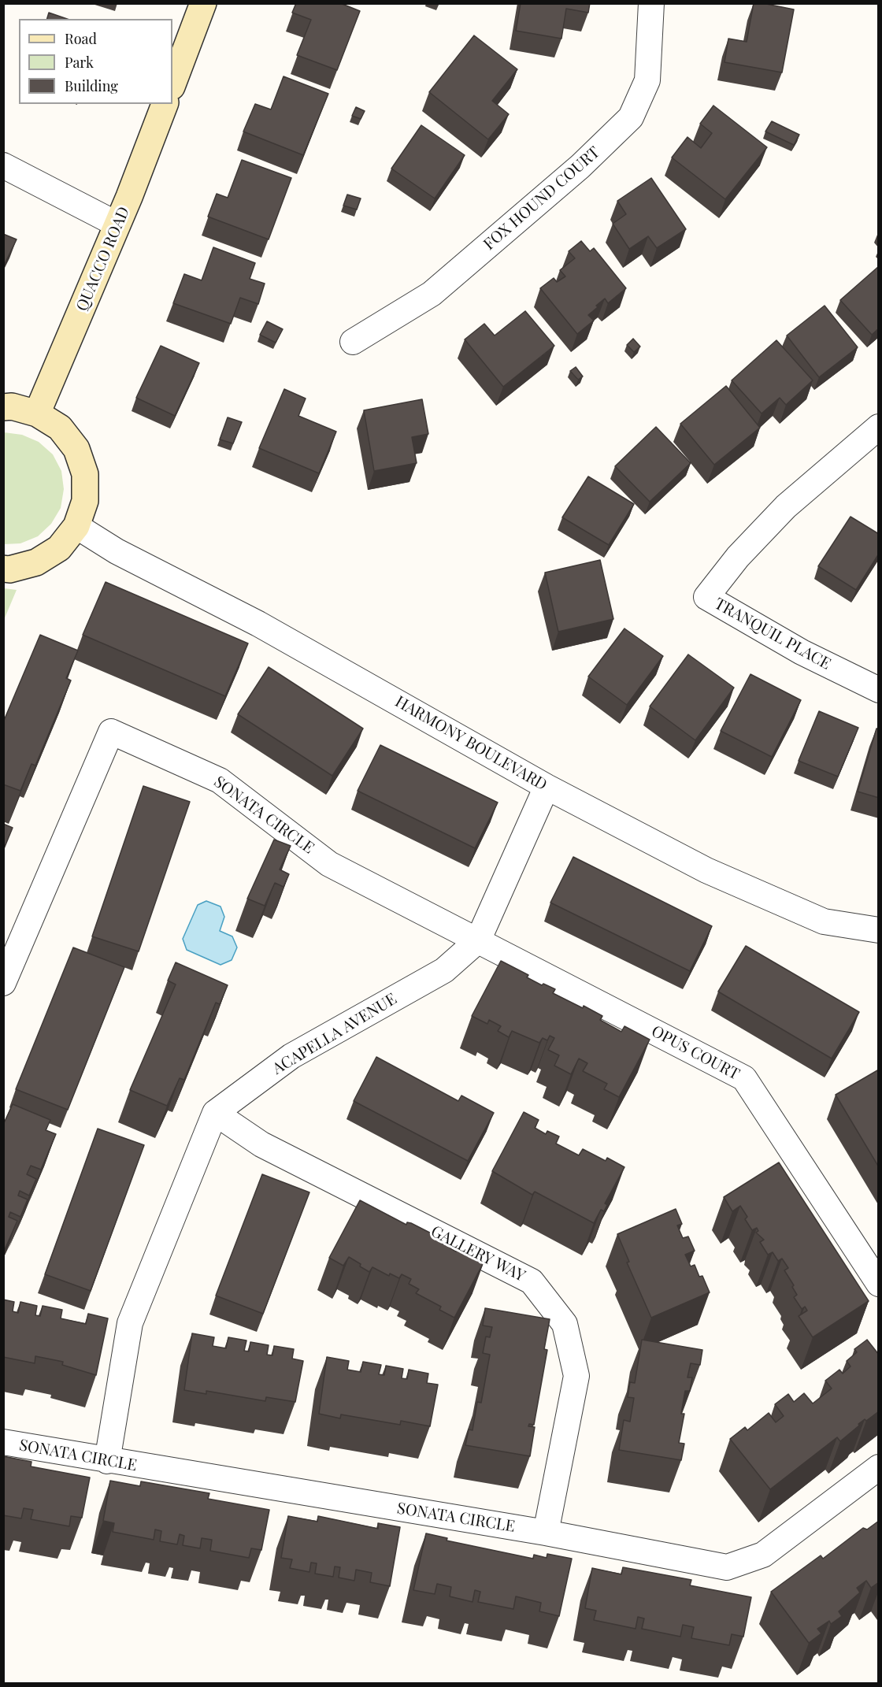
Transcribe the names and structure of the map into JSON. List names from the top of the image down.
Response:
{
  "streets": {
    "street": [
      "FOX HOUND COURT",
      "QUACCO ROAD",
      "TRANQUIL PLACE",
      "HARMONY BOULEVARD",
      "SONATA CIRCLE",
      "ACAPELLA AVENUE",
      "OPUS COURT",
      "GALLERY WAY"
    ]
  },
  "crossings": [
    ["HARMONY BOULEVARD", "ACAPELLA AVENUE"],
    ["SONATA CIRCLE", "ACAPELLA AVENUE"],
    ["SONATA CIRCLE", "OPUS COURT"],
    ["SONATA CIRCLE", "GALLERY WAY"],
    ["ACAPELLA AVENUE", "OPUS COURT"],
    ["ACAPELLA AVENUE", "GALLERY WAY"]
  ],
  "legend": ["Road", "Park", "Building"]
}
